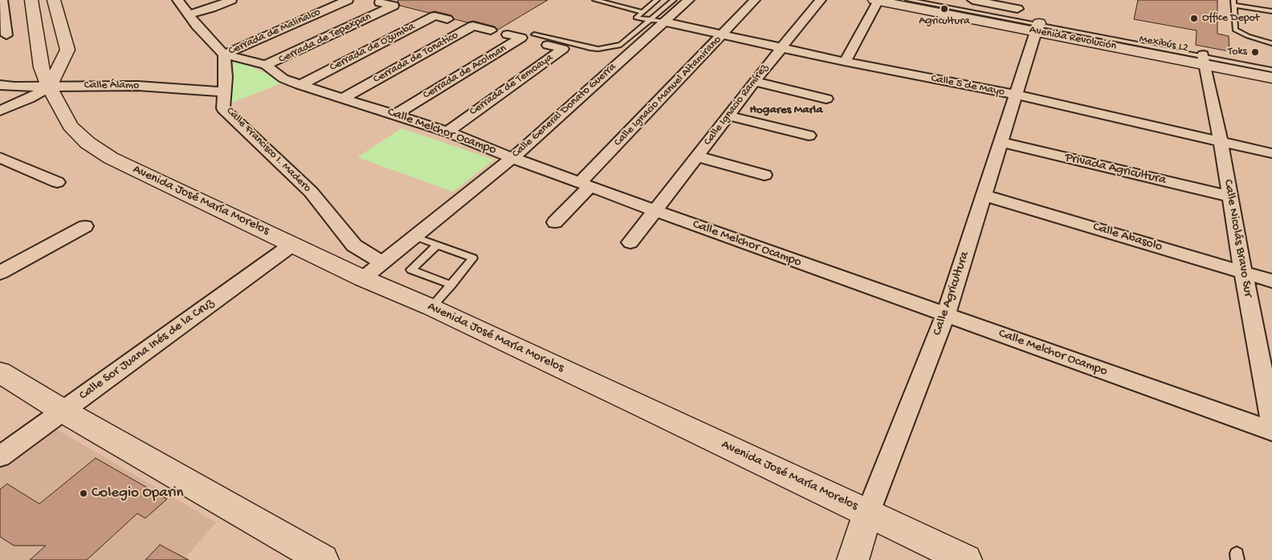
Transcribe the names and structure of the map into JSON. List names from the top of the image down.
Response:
{
  "streets": {
    "main road": ["Avenida Revolución", "Avenida José María Morelos", "Calle Agricultura"],
    "street": [
      "Cerrada de Malinalco",
      "Cerrada de Tepexpan",
      "Cerrada de Ozumba",
      "Cerrada de Tonatico",
      "Cerrada de Acolman",
      "Cerrada de Temoaya",
      "Calle Álamo",
      "Calle 5 de Mayo",
      "Calle Ignacio Manuel Altamirano",
      "Calle Ignacio Ramírez",
      "Calle General Donato Guerra",
      "Calle Melchor Ocampo",
      "Calle Francisco I. Madero",
      "Privada Agricultura",
      "Calle Abasolo",
      "Calle Nicolás Bravo Sur",
      "Calle Sor Juana Inés de la Cruz"
    ]
  },
  "crossings": [
    ["Cerrada de Malinalco", "Calle Melchor Ocampo"],
    ["Cerrada de Malinalco", "Calle Francisco I. Madero"],
    ["Cerrada de Tepexpan", "Calle Melchor Ocampo"],
    ["Avenida Revolución", "Calle Nicolás Bravo Sur"],
    ["Avenida Revolución", "Calle Agricultura"],
    ["Cerrada de Ozumba", "Calle Melchor Ocampo"],
    ["Cerrada de Tonatico", "Calle Melchor Ocampo"],
    ["Cerrada de Acolman", "Calle Melchor Ocampo"],
    ["Cerrada de Temoaya", "Calle Melchor Ocampo"],
    ["Calle Álamo", "Calle Francisco I. Madero"],
    ["Calle Álamo", "Avenida José María Morelos"],
    ["Calle 5 de Mayo", "Calle Ignacio Manuel Altamirano"],
    ["Calle 5 de Mayo", "Calle Ignacio Ramírez"],
    ["Calle 5 de Mayo", "Calle General Donato Guerra"],
    ["Calle 5 de Mayo", "Calle Nicolás Bravo Sur"],
    ["Calle 5 de Mayo", "Calle Agricultura"],
    ["Calle Ignacio Manuel Altamirano", "Calle Melchor Ocampo"],
    ["Calle Ignacio Ramírez", "Calle Melchor Ocampo"],
    ["Calle General Donato Guerra", "Calle Melchor Ocampo"],
    ["Calle General Donato Guerra", "Calle Francisco I. Madero"],
    ["Calle General Donato Guerra", "Avenida José María Morelos"],
    ["Calle Melchor Ocampo", "Calle Francisco I. Madero"],
    ["Calle Melchor Ocampo", "Calle Agricultura"],
    ["Privada Agricultura", "Calle Nicolás Bravo Sur"],
    ["Privada Agricultura", "Calle Agricultura"],
    ["Avenida José María Morelos", "Calle Agricultura"],
    ["Avenida José María Morelos", "Calle Sor Juana Inés de la Cruz"],
    ["Calle Abasolo", "Calle Nicolás Bravo Sur"],
    ["Calle Abasolo", "Calle Agricultura"]
  ],
  "districts": ["Hogares Marla"],
  "places": [
    "Agricultura",
    "Office Depot",
    "Toks",
    "Colegio Oparin"
  ]
}
